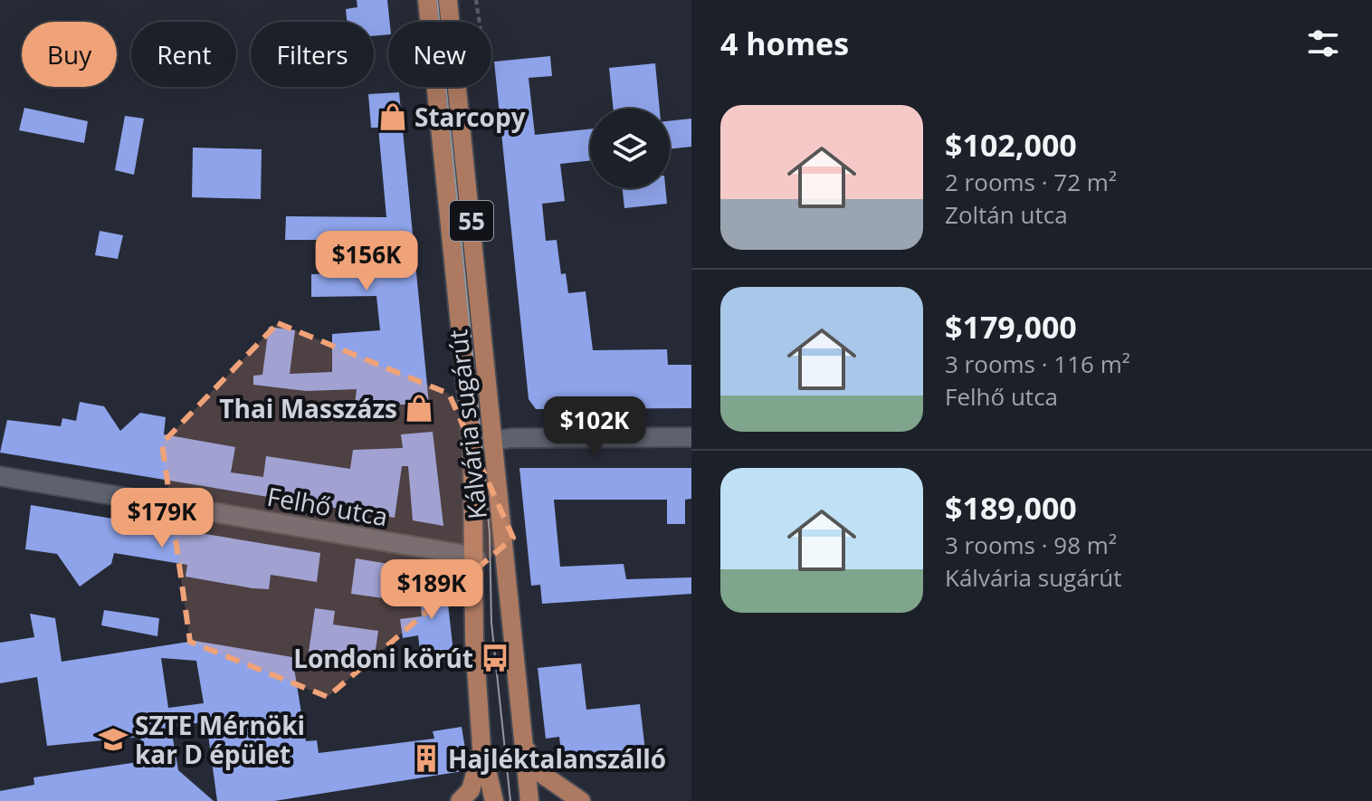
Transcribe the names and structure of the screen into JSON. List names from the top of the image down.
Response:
{
  "streets": {
    "main road": ["55", "Kálvária sugárút"],
    "street": ["Felhő utca"]
  },
  "crossings": [
    ["Kálvária sugárút", "Felhő utca"]
  ],
  "places": {
    "shop": ["Starcopy", "Thai Masszázs"],
    "bus stop": ["Londoni körút"],
    "school or university": ["SZTE Mérnöki kar D épület"],
    "building": ["Hajléktalanszálló"]
  },
  "page": {
    "heading": "4 homes",
    "chip": [
      "Buy",
      "Rent",
      "Filters",
      "New"
    ],
    "list": [
      {
        "name": "$102,000",
        "note": "2 rooms · 72 m² · Zoltán utca"
      },
      {
        "name": "$179,000",
        "note": "3 rooms · 116 m² · Felhő utca"
      },
      {
        "name": "$189,000",
        "note": "3 rooms · 98 m² · Kálvária sugárút"
      }
    ],
    "price": [
      "$156K",
      "$102K",
      "$179K",
      "$189K"
    ]
  }
}
